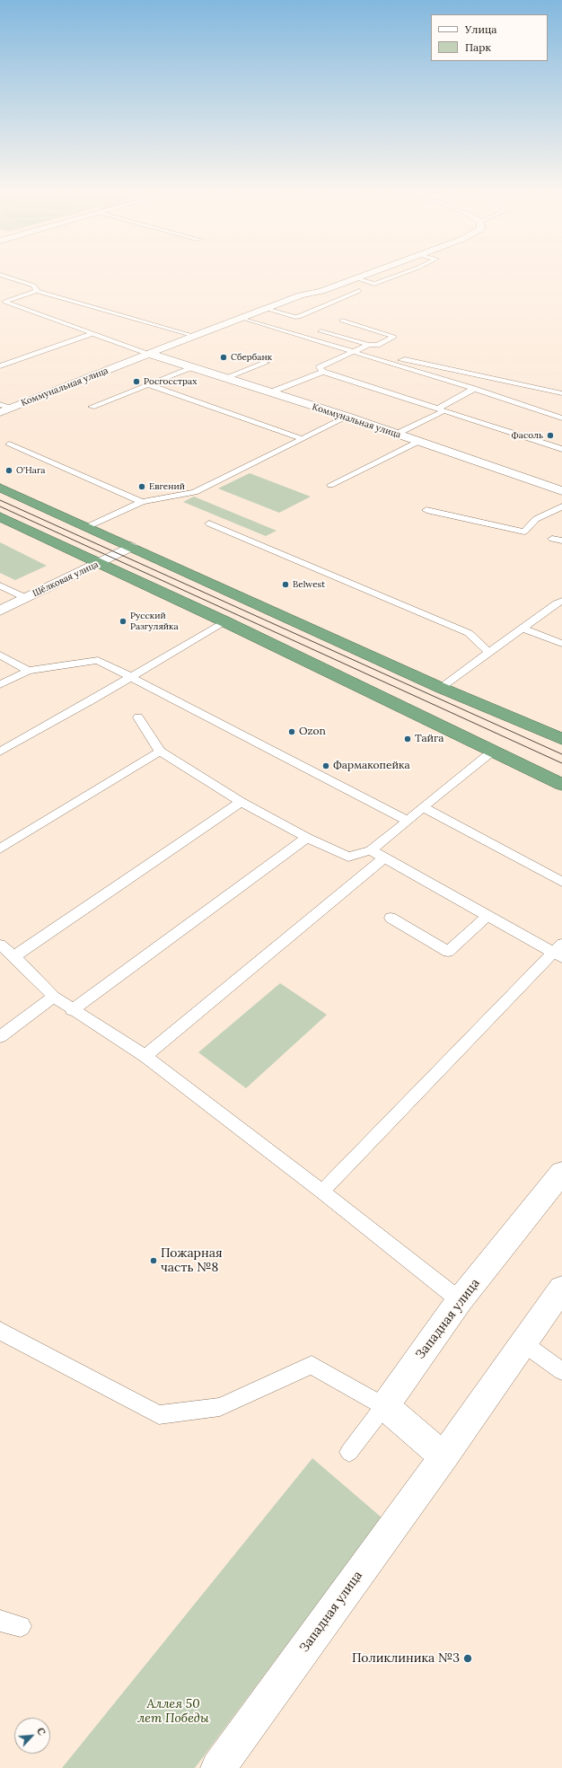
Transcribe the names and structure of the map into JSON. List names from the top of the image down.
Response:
{
  "streets": {
    "street": ["Коммунальная улица", "Шёлковая улица", "Западная улица"]
  },
  "parks": ["Аллея 50 лет Победы"],
  "places": [
    "Сбербанк",
    "Росгосстрах",
    "Фасоль",
    "O'Hara",
    "Евгений",
    "Belwest",
    "Русский Разгуляйка",
    "Ozon",
    "Тайга",
    "Фармакопейка",
    "Пожарная часть №8",
    "Поликлиника №3"
  ],
  "legend": ["Улица", "Парк"],
  "north": "top right"
}
